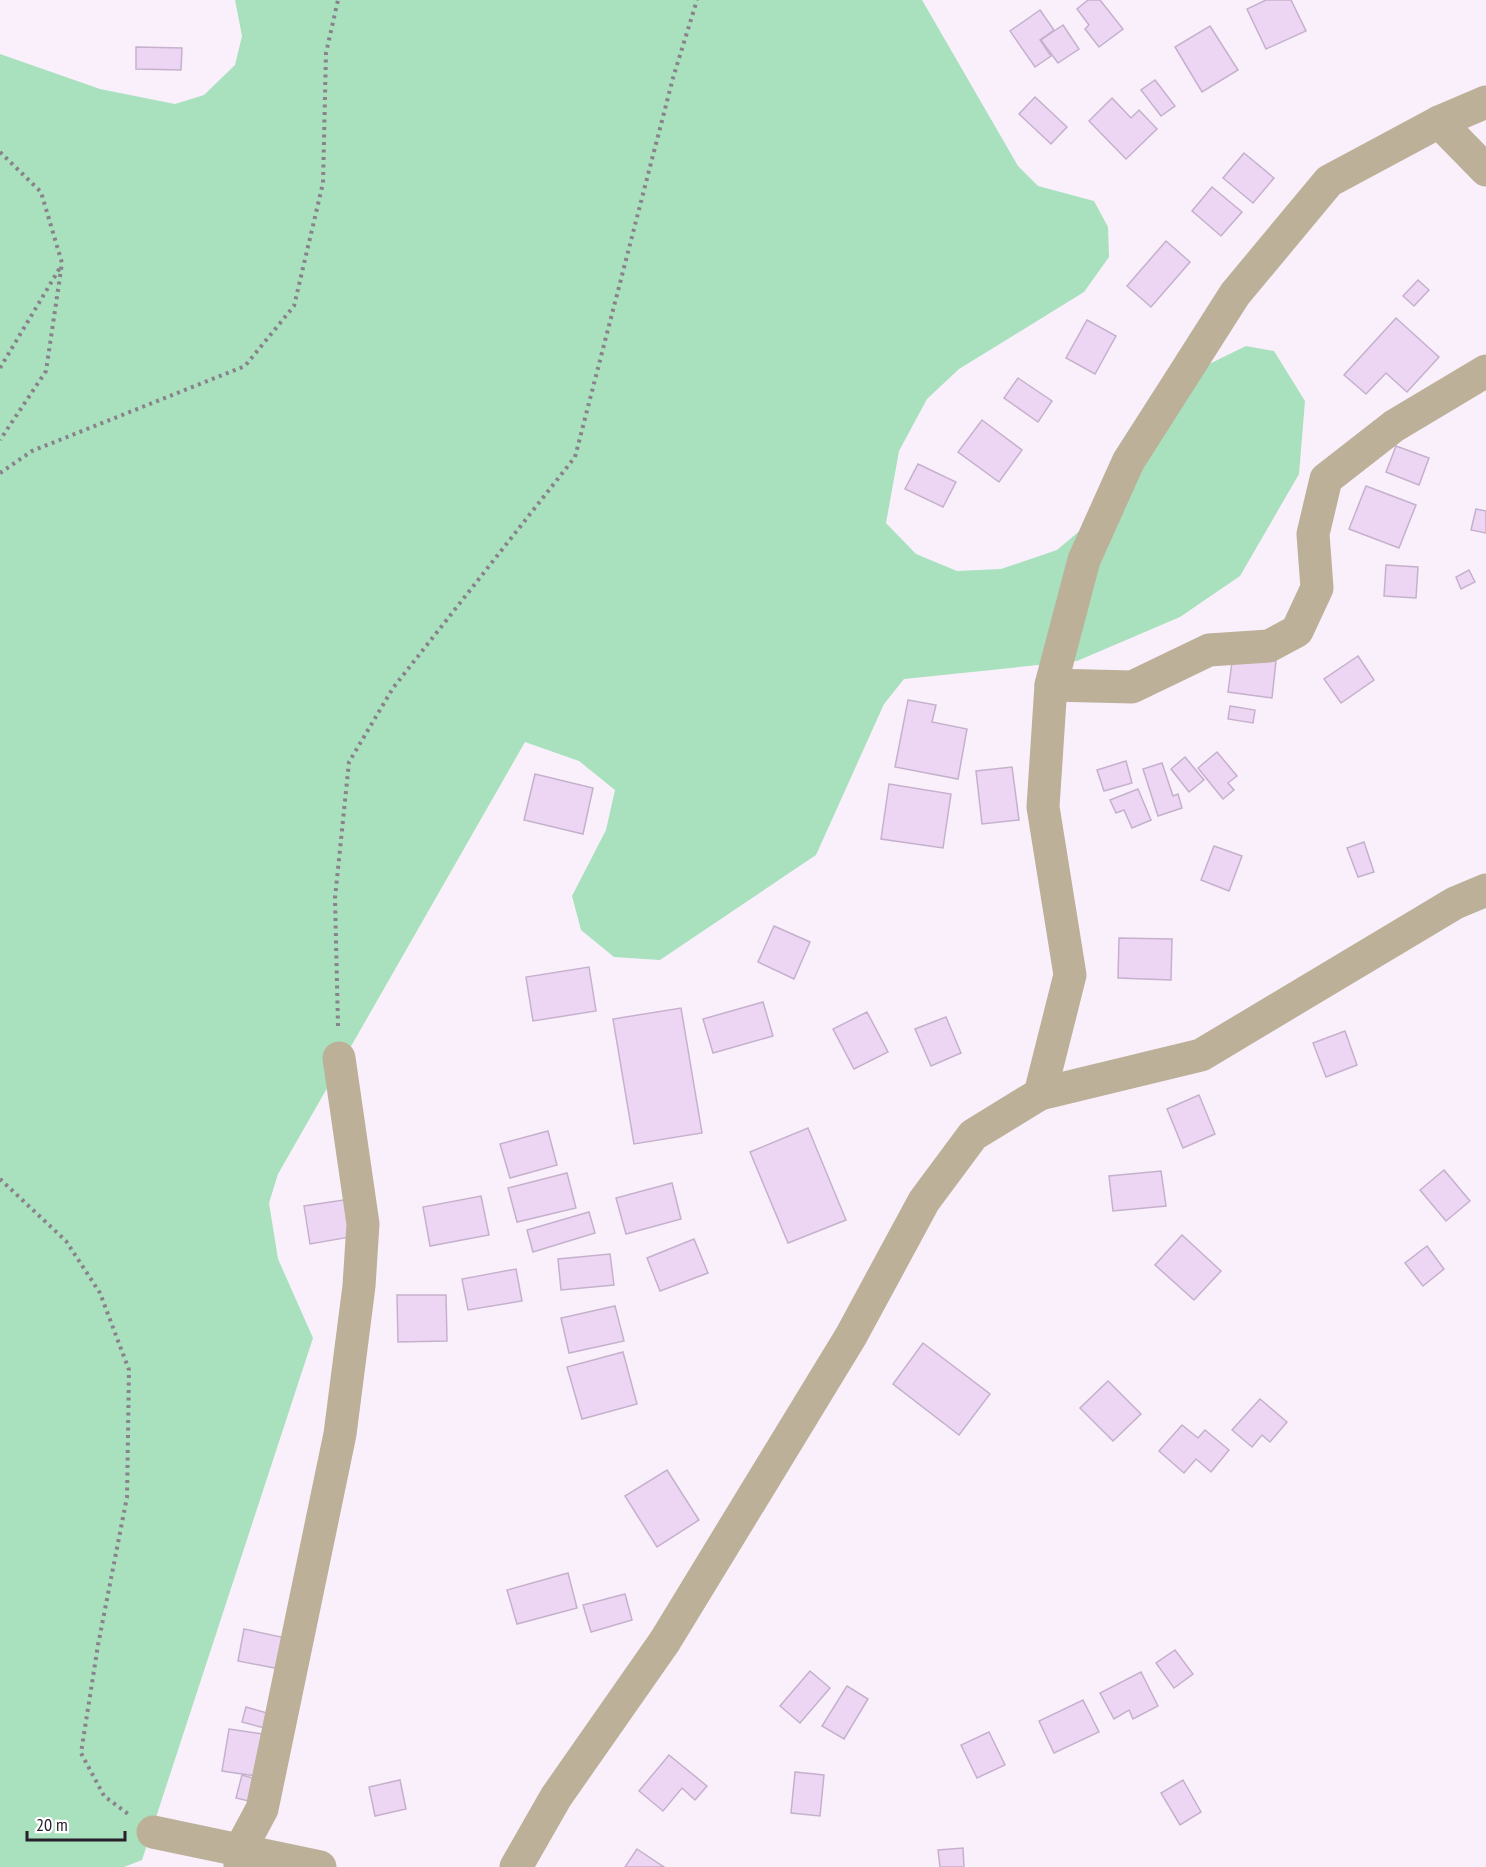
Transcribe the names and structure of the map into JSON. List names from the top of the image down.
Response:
{
  "scale_bar": "20 m"
}
